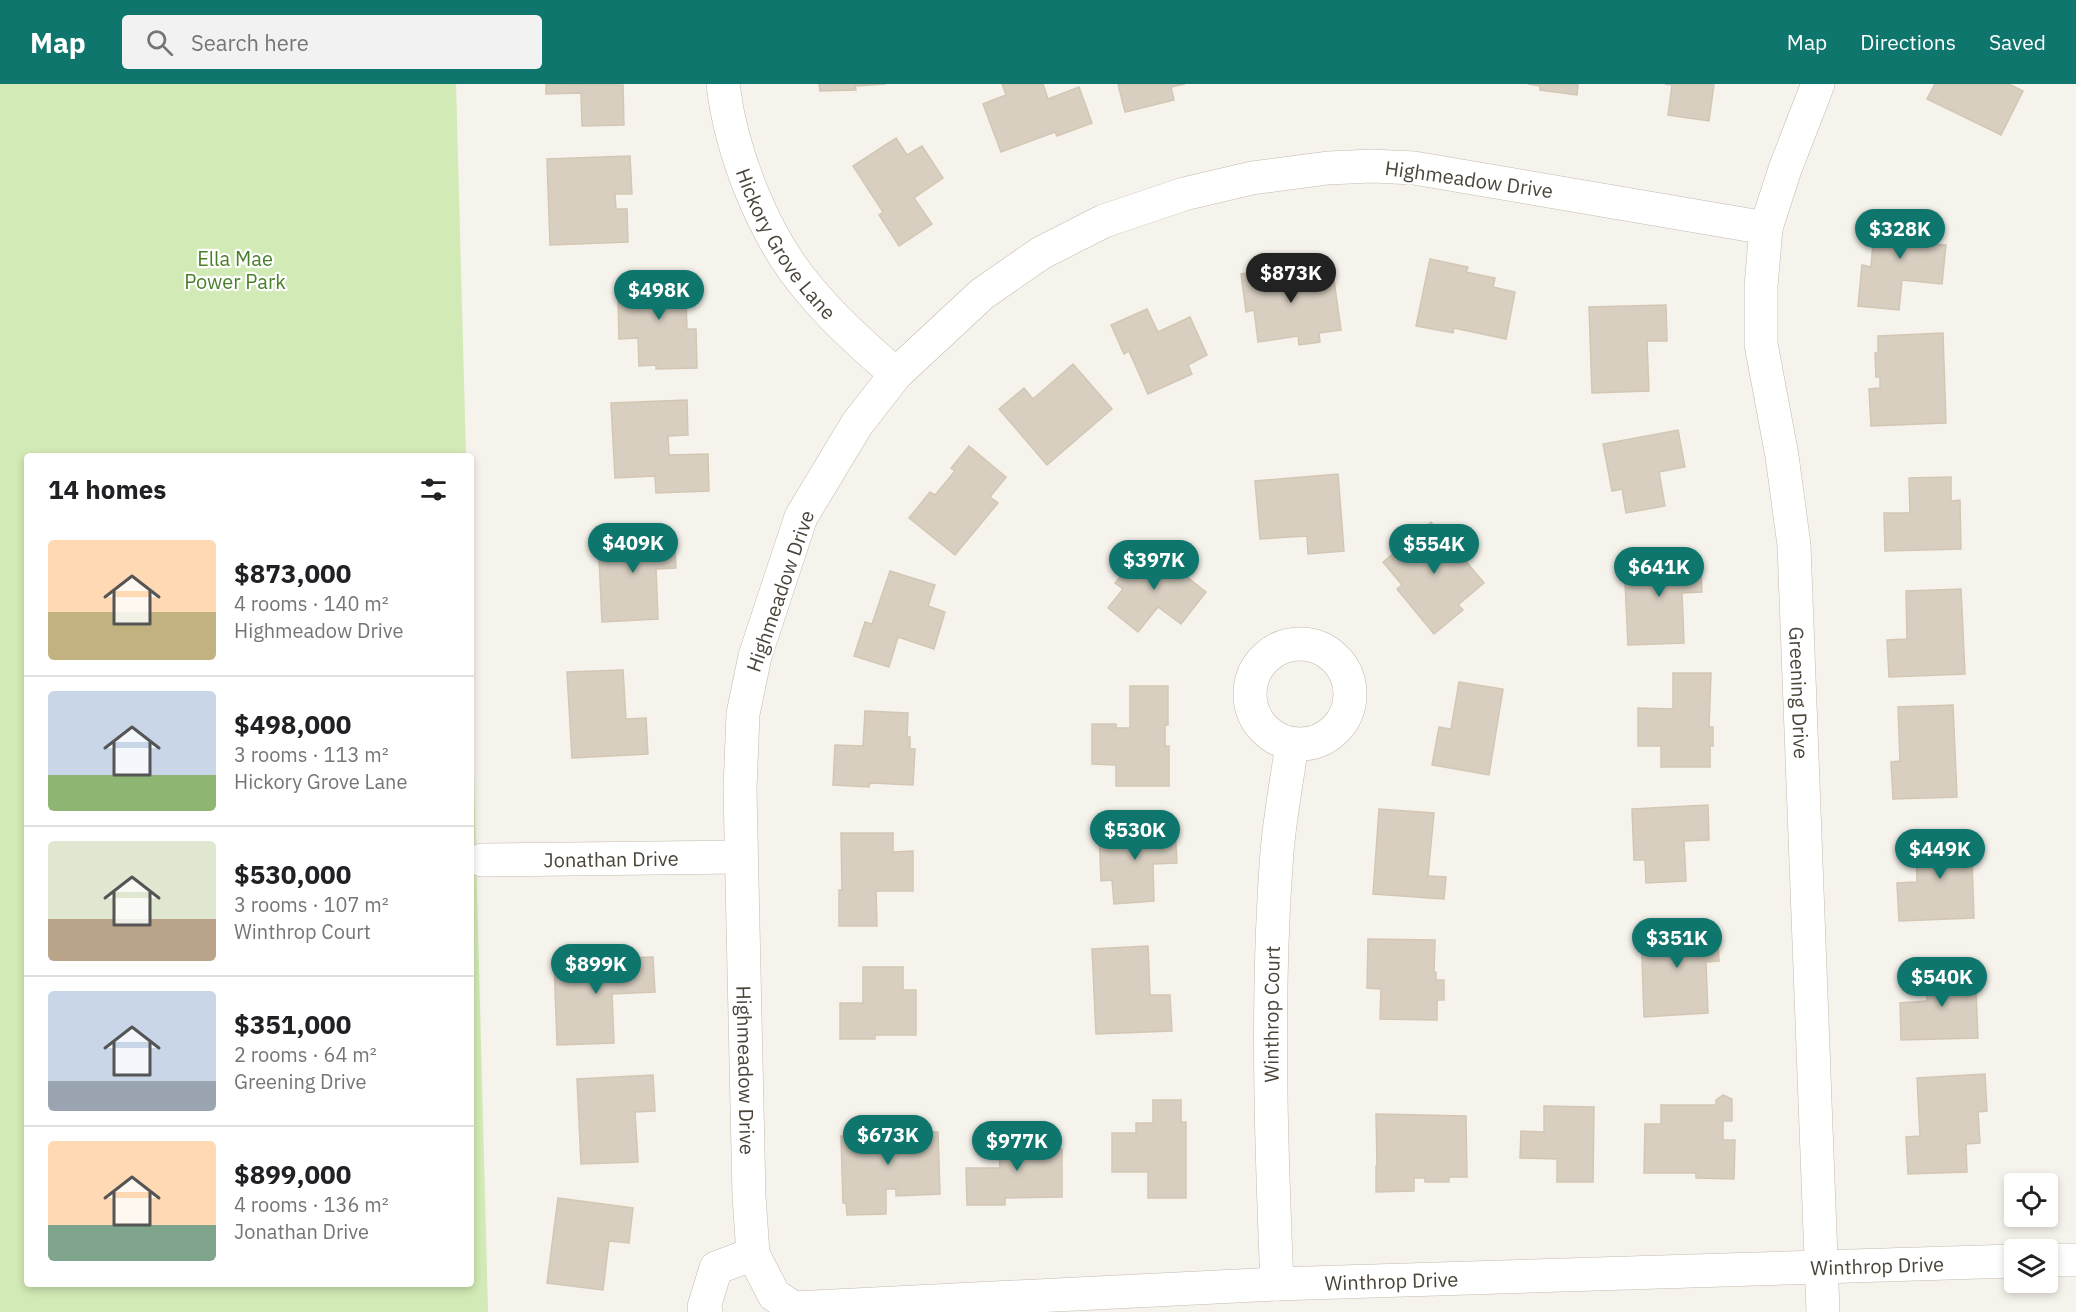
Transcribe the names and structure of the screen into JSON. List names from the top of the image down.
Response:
{
  "streets": {
    "street": [
      "Highmeadow Drive",
      "Hickory Grove Lane",
      "Greening Drive",
      "Jonathan Drive",
      "Winthrop Court",
      "Winthrop Drive"
    ]
  },
  "crossings": [
    ["Highmeadow Drive", "Hickory Grove Lane"],
    ["Highmeadow Drive", "Greening Drive"],
    ["Highmeadow Drive", "Jonathan Drive"],
    ["Highmeadow Drive", "Winthrop Drive"],
    ["Greening Drive", "Winthrop Drive"],
    ["Winthrop Court", "Winthrop Drive"]
  ],
  "parks": ["Ella Mae Power Park"],
  "page": {
    "header": "Map",
    "search": "Search here",
    "nav": ["Map", "Directions", "Saved"],
    "price": [
      "$328K",
      "$873K",
      "$498K",
      "$409K",
      "$554K",
      "$397K",
      "$641K",
      "$530K",
      "$449K",
      "$351K",
      "$899K",
      "$540K",
      "$673K",
      "$977K"
    ],
    "heading": "14 homes",
    "list": [
      {
        "name": "$873,000",
        "note": "4 rooms · 140 m² · Highmeadow Drive"
      },
      {
        "name": "$498,000",
        "note": "3 rooms · 113 m² · Hickory Grove Lane"
      },
      {
        "name": "$530,000",
        "note": "3 rooms · 107 m² · Winthrop Court"
      },
      {
        "name": "$351,000",
        "note": "2 rooms · 64 m² · Greening Drive"
      },
      {
        "name": "$899,000",
        "note": "4 rooms · 136 m² · Jonathan Drive"
      }
    ]
  }
}
